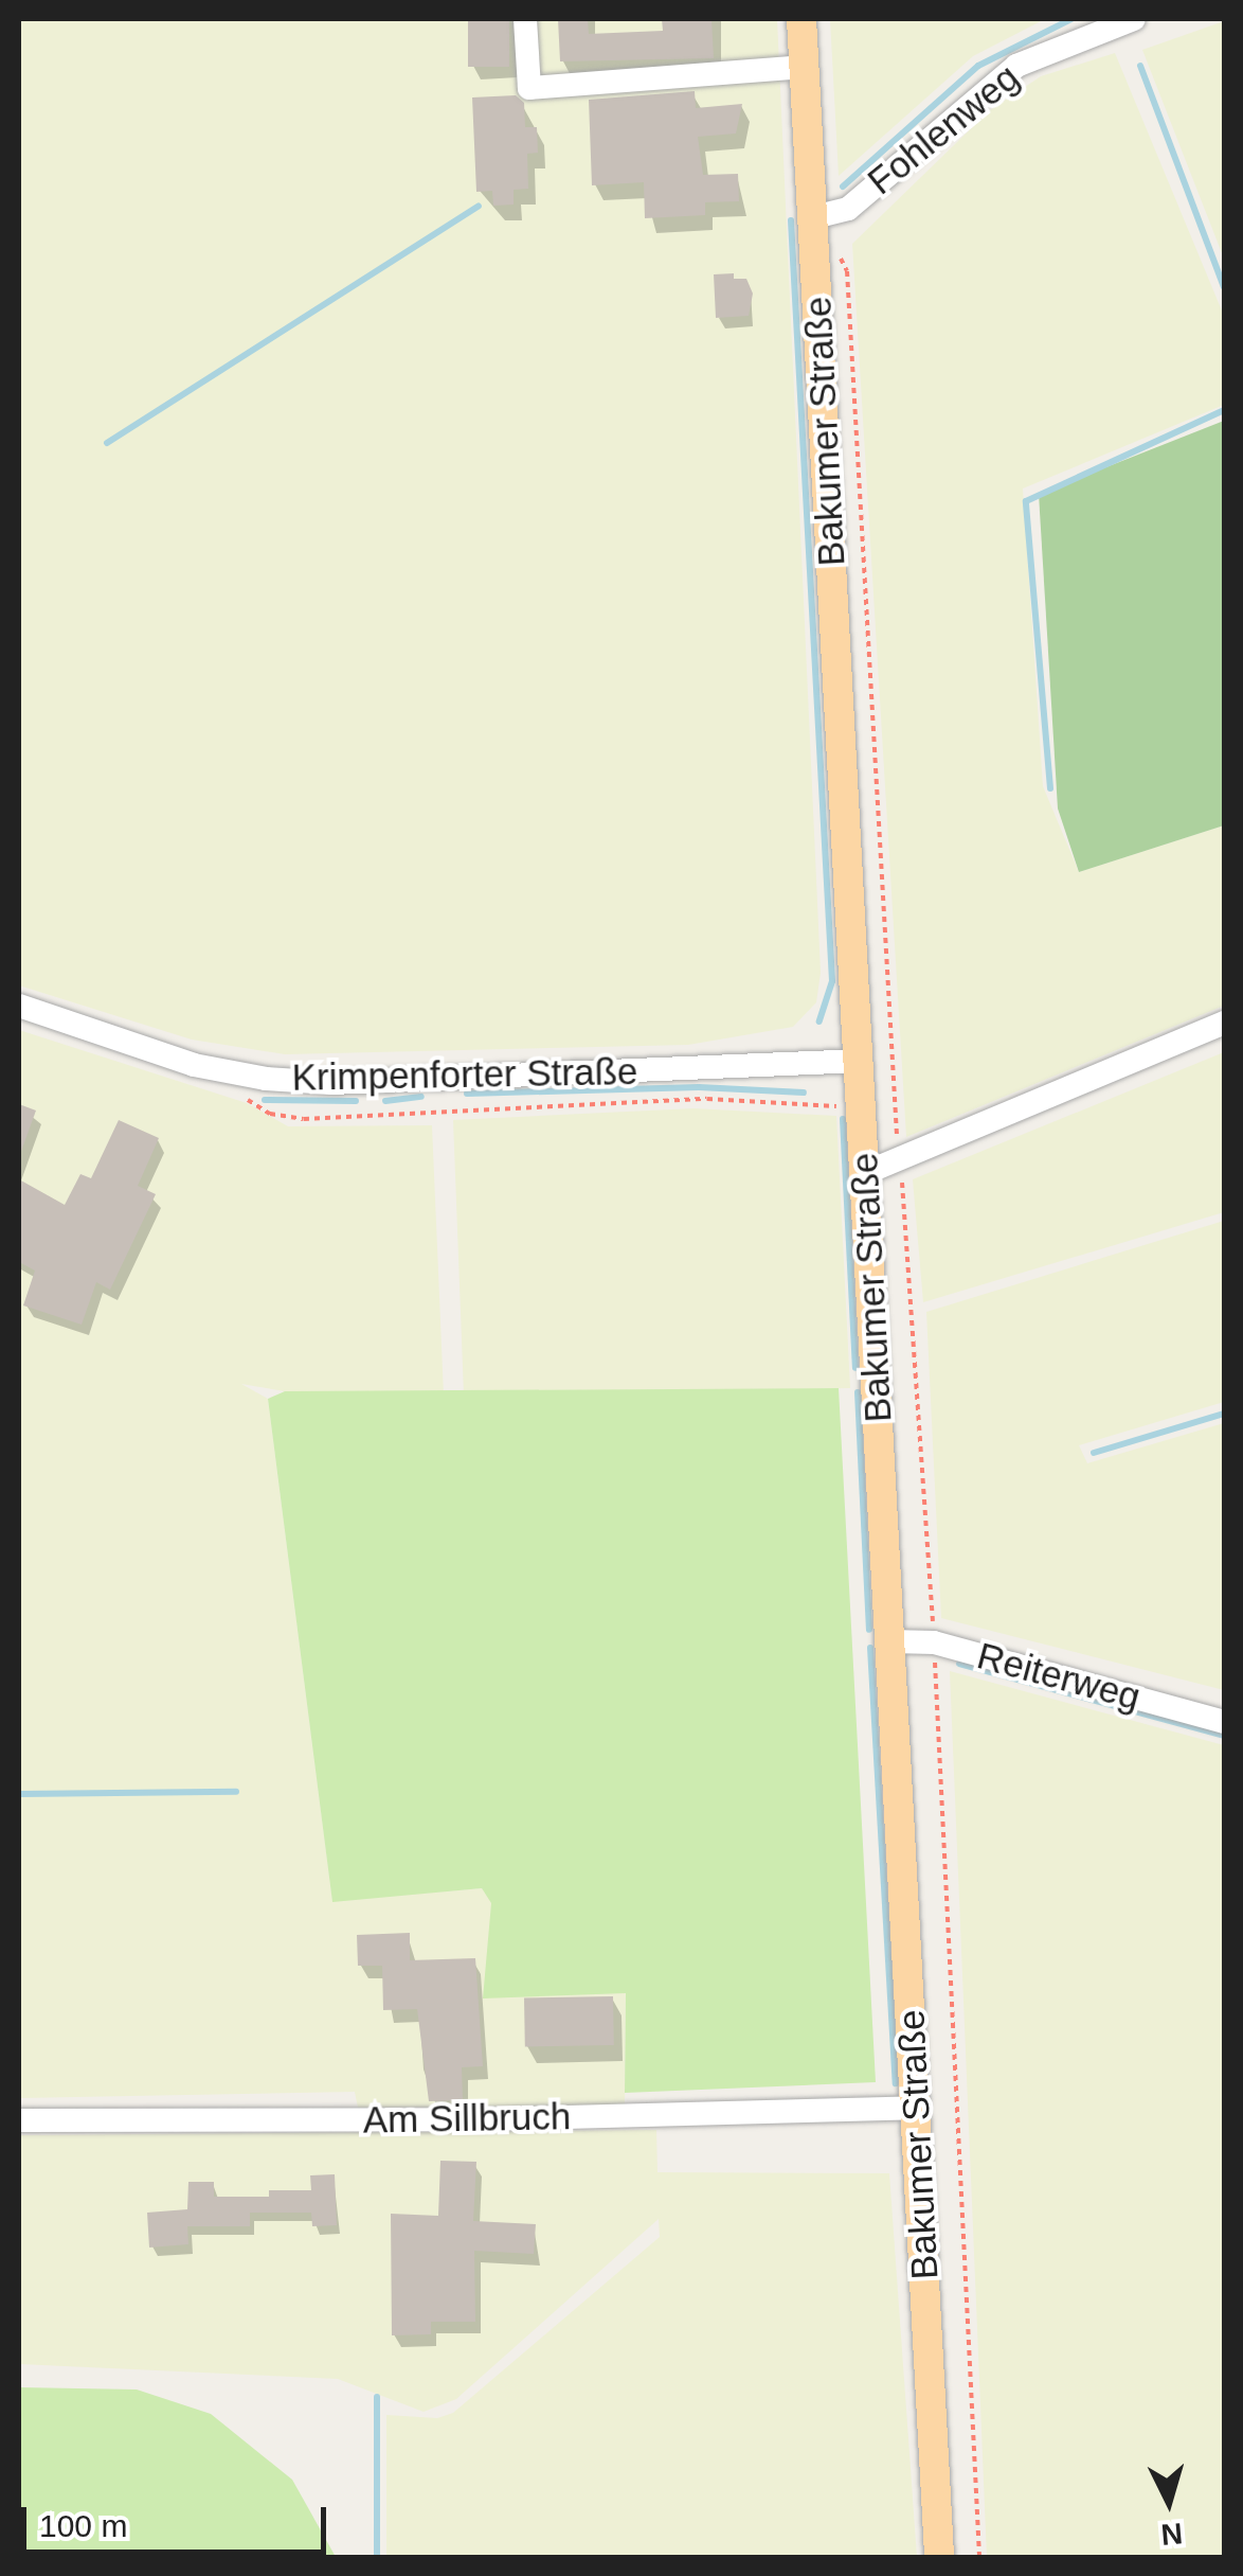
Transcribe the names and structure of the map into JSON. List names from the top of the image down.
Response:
{
  "streets": {
    "main road": ["Bakumer Straße"],
    "street": [
      "Fohlenweg",
      "Krimpenforter Straße",
      "Reiterweg",
      "Am Sillbruch"
    ]
  },
  "crossings": [
    ["Fohlenweg", "Bakumer Straße"],
    ["Bakumer Straße", "Krimpenforter Straße"],
    ["Bakumer Straße", "Reiterweg"],
    ["Bakumer Straße", "Am Sillbruch"]
  ],
  "scale_bar": "100 m",
  "north": "bottom"
}
